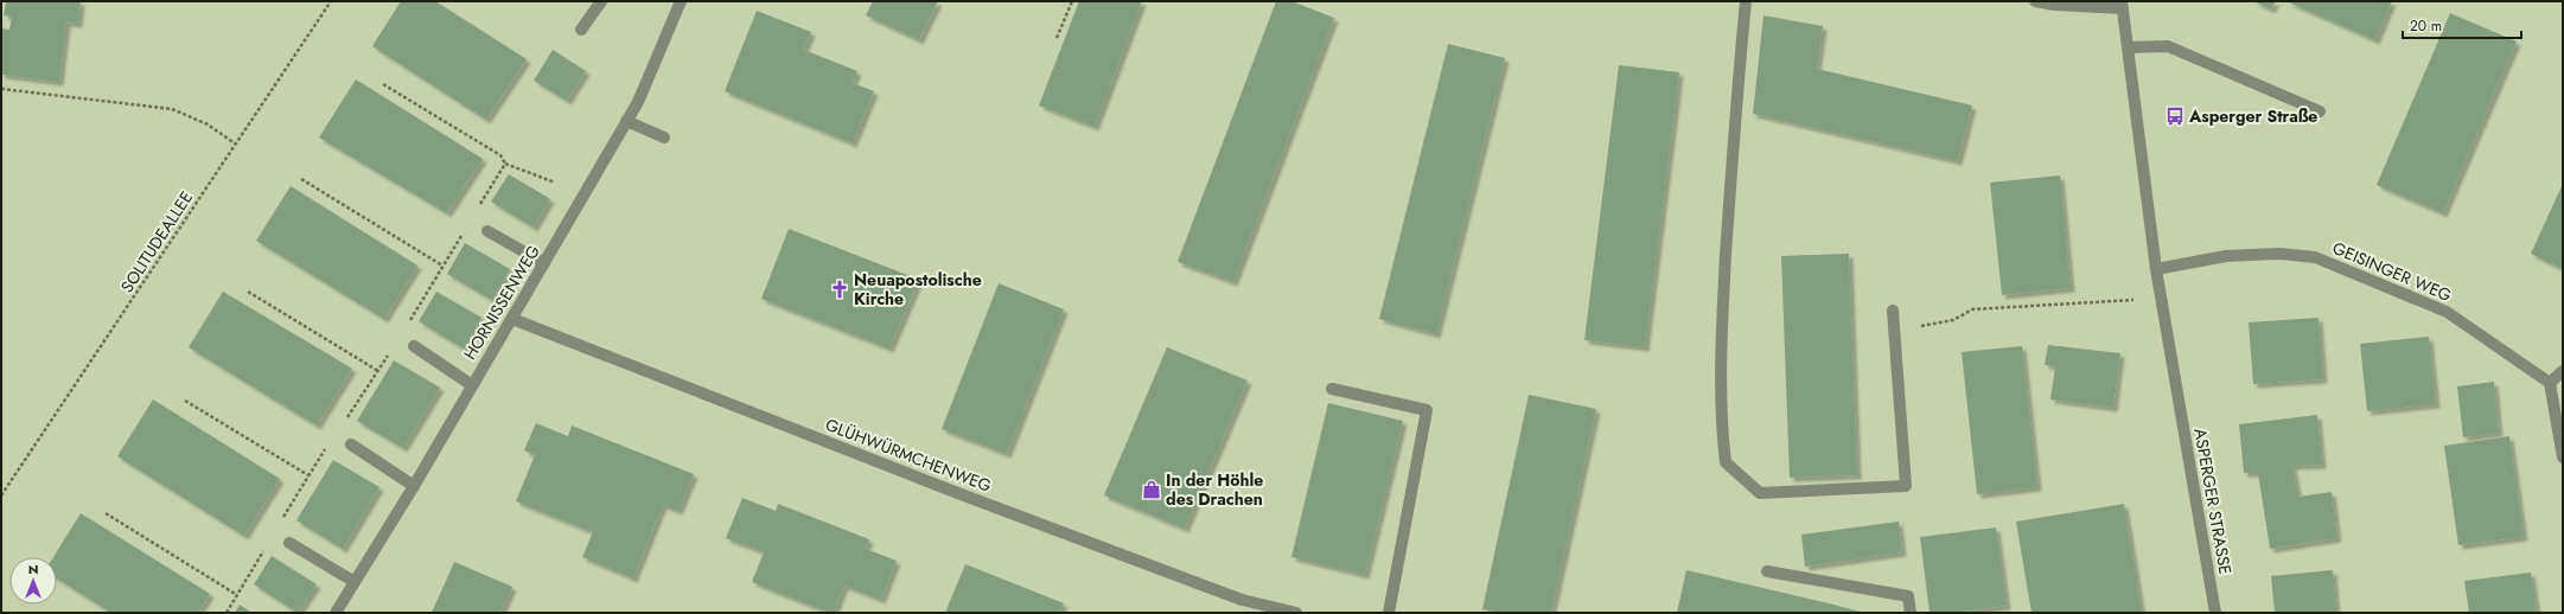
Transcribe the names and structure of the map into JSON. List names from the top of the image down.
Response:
{
  "streets": {
    "street": [
      "GEISINGER WEG",
      "HORNISSENWEG",
      "GLÜHWÜRMCHENWEG",
      "ASPERGER STRASSE"
    ],
    "path": ["SOLITUDEALLEE"]
  },
  "crossings": [
    ["GEISINGER WEG", "ASPERGER STRASSE"],
    ["HORNISSENWEG", "GLÜHWÜRMCHENWEG"]
  ],
  "places": {
    "bus stop": ["Asperger Straße"],
    "church": ["Neuapostolische Kirche"],
    "shop": ["In der Höhle des Drachen"]
  },
  "scale_bar": "20 m",
  "north": "top"
}
